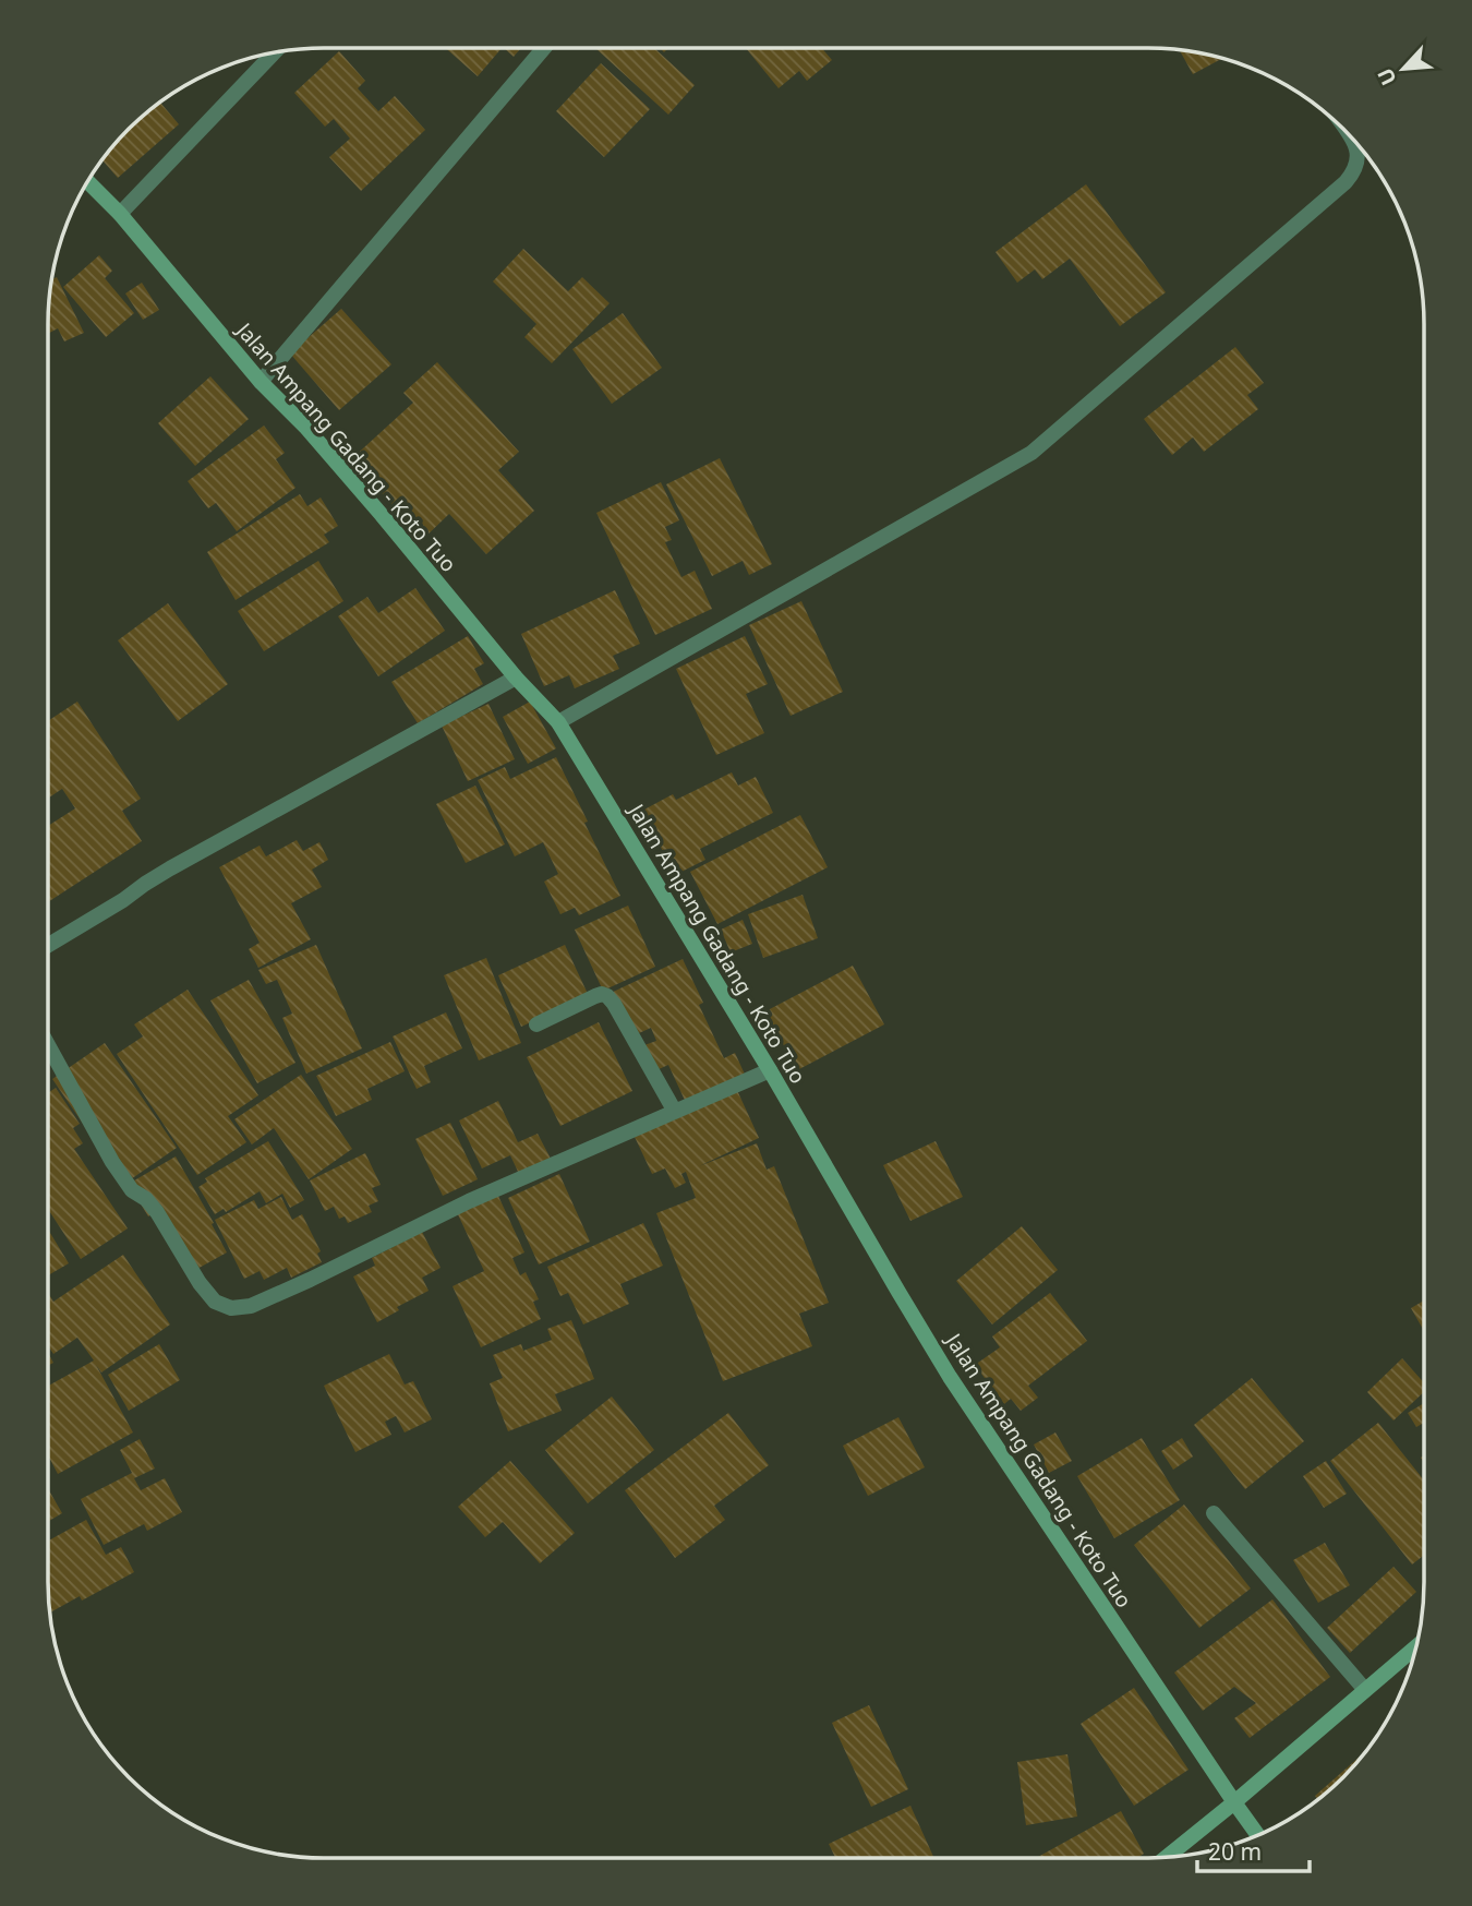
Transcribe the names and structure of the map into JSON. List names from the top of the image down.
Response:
{
  "streets": {
    "street": ["Jalan Ampang Gadang - Koto Tuo"]
  },
  "scale_bar": "20 m",
  "north": "bottom left"
}
